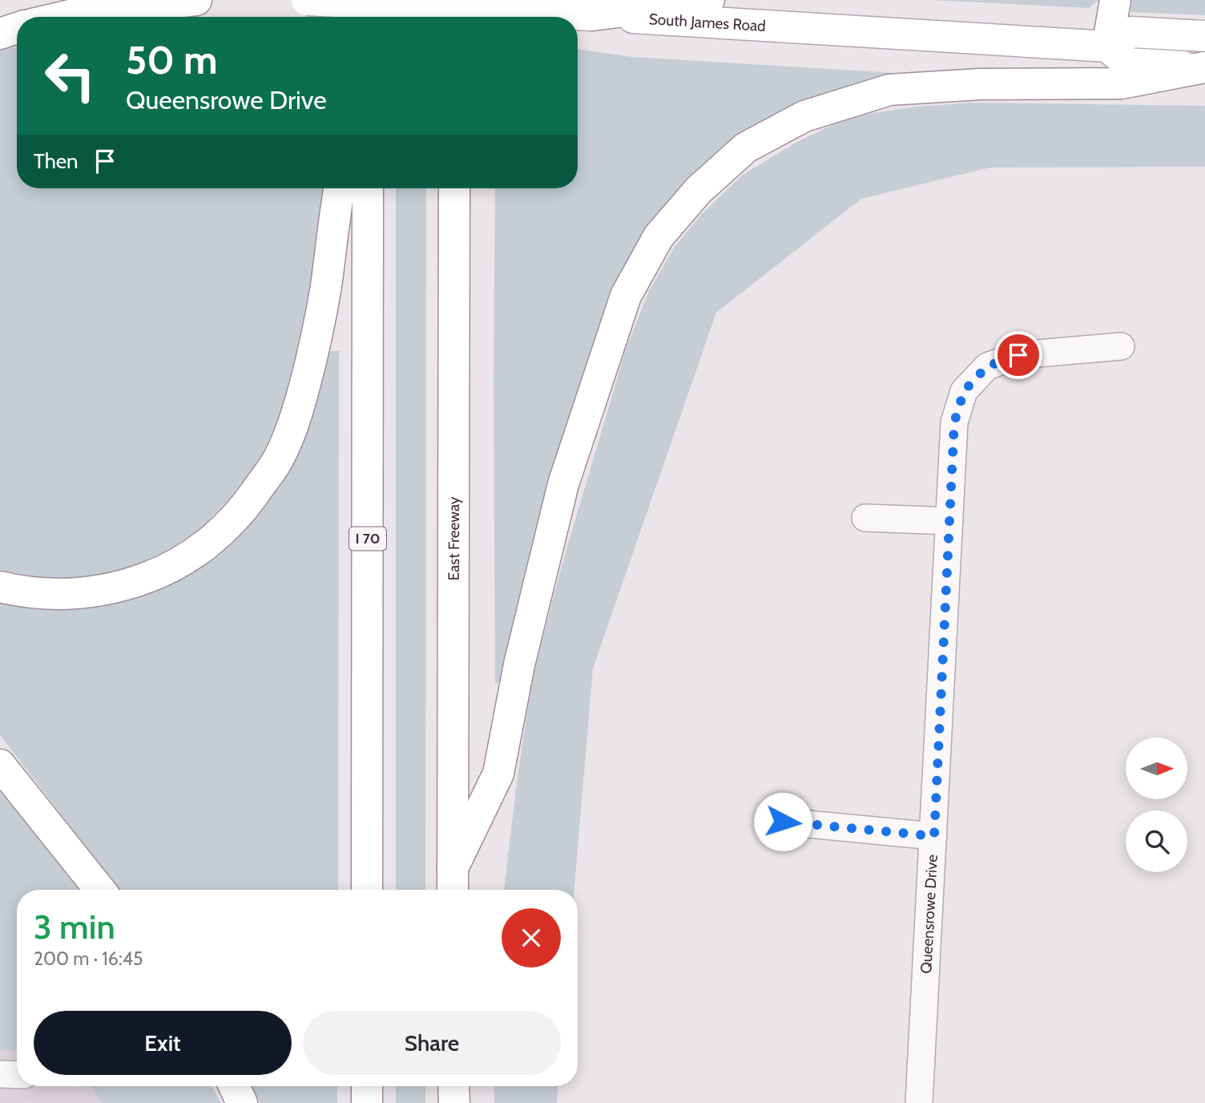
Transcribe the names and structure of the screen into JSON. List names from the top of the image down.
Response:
{
  "streets": {
    "main road": ["South James Road", "I 70", "East Freeway"],
    "street": ["Queensrowe Drive"]
  },
  "north": "right",
  "page": {
    "turn": ["50 m", "Queensrowe Drive"],
    "then": "Then",
    "heading": ["3 min", "200 m · 16:45"],
    "buttons": ["Exit", "Share"]
  }
}
